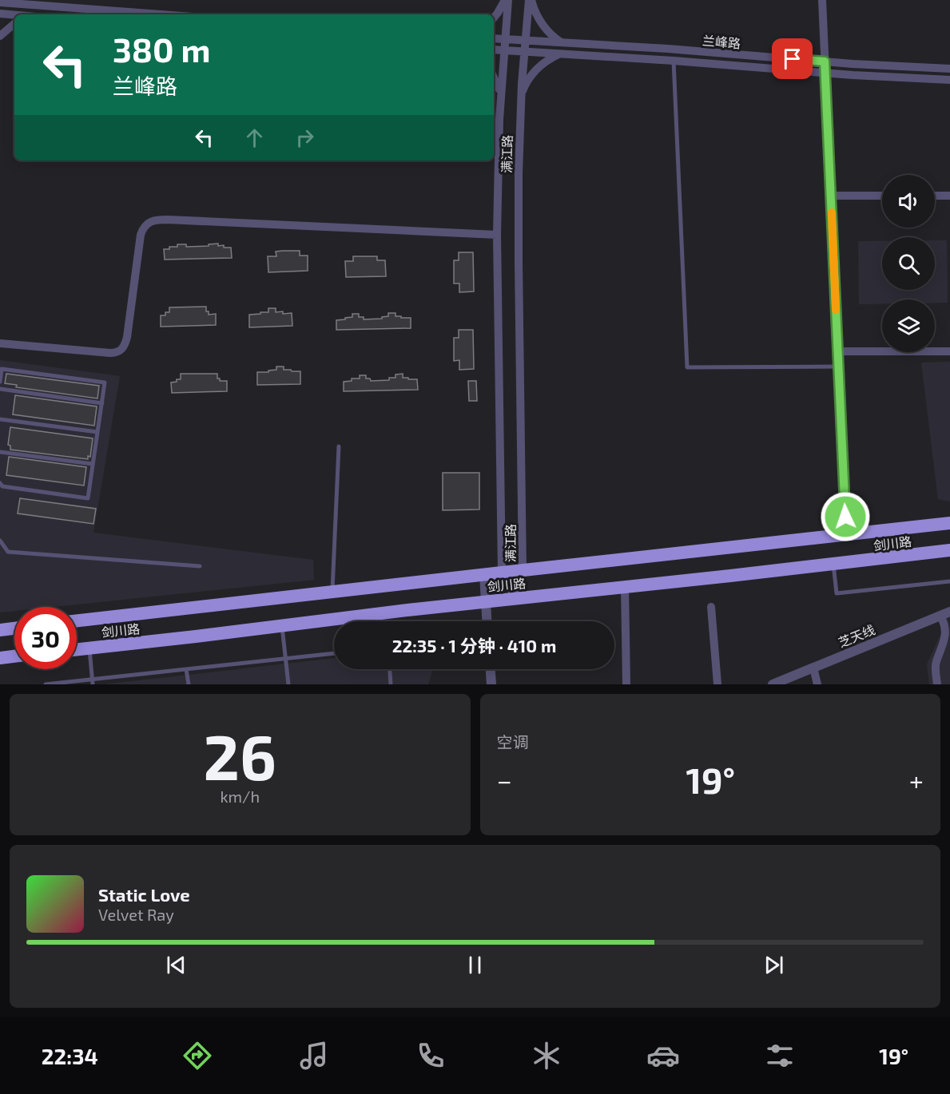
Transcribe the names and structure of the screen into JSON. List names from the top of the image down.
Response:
{
  "streets": {
    "highway": ["剑川路"],
    "street": ["兰峰路", "满江路", "芝天线"]
  },
  "crossings": [
    ["兰峰路", "满江路"],
    ["满江路", "剑川路"]
  ],
  "page": {
    "turn": ["380 m", "兰峰路"],
    "limit": "30",
    "trip": "22:35 · 1 分钟 · 410 m",
    "tile": [
      ["26", "km/h"],
      "空调"
    ],
    "heat": ["−", "19°", "+"],
    "song": ["Static Love", "Velvet Ray"],
    "tabs": ["22:34", "19°"]
  }
}
